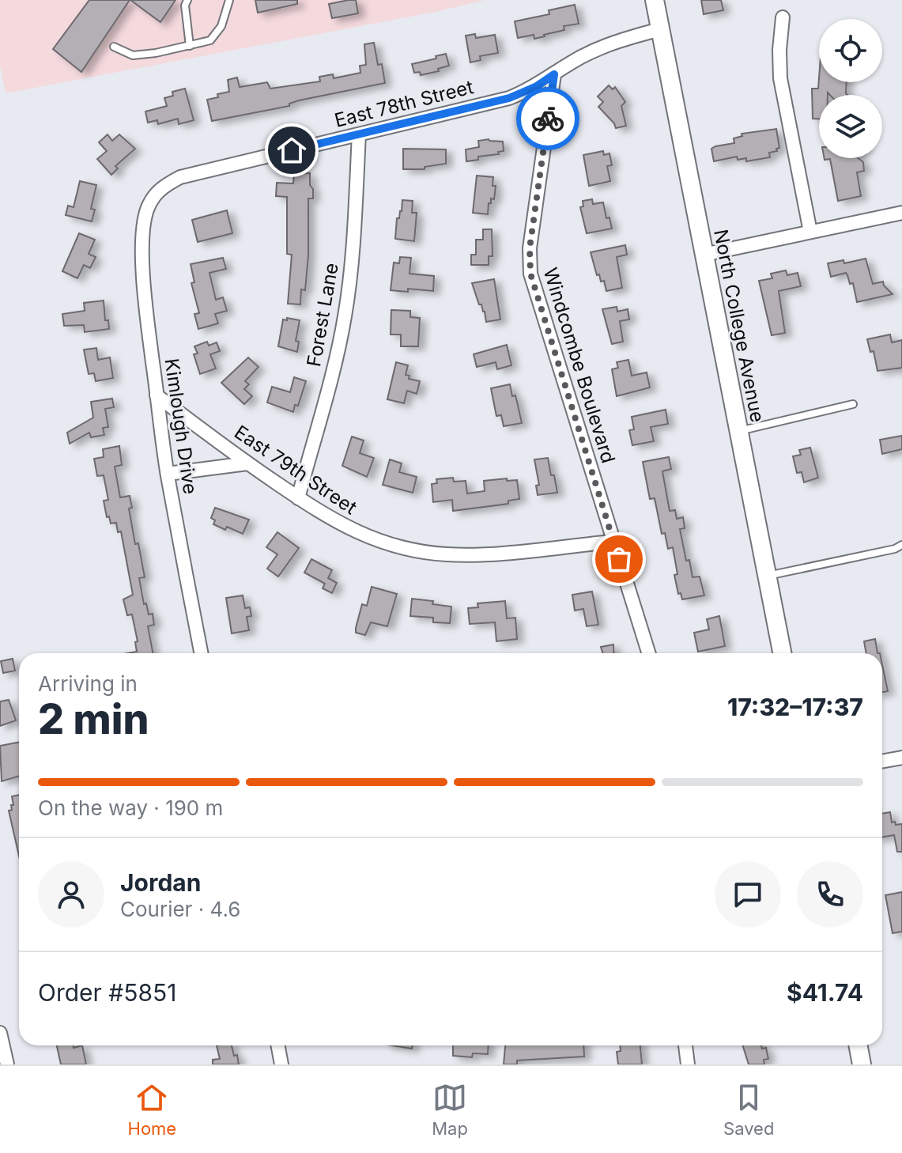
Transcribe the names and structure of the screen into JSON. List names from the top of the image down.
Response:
{
  "streets": {
    "main road": ["North College Avenue"],
    "street": [
      "East 78th Street",
      "Forest Lane",
      "Windcombe Boulevard",
      "Kimlough Drive",
      "East 79th Street"
    ]
  },
  "crossings": [
    ["East 78th Street", "Forest Lane"],
    ["East 78th Street", "North College Avenue"],
    ["East 78th Street", "Windcombe Boulevard"],
    ["East 78th Street", "Kimlough Drive"],
    ["Forest Lane", "East 79th Street"],
    ["Windcombe Boulevard", "East 79th Street"],
    ["Kimlough Drive", "East 79th Street"]
  ],
  "page": {
    "heading": ["2 min", "Arriving in", "17:32–17:37"],
    "panel": [
      "Jordan",
      "Courier · 4.6",
      "Order #5851",
      "$41.74"
    ],
    "bar": "On the way · 190 m",
    "tabs": ["Home", "Map", "Saved"]
  }
}
